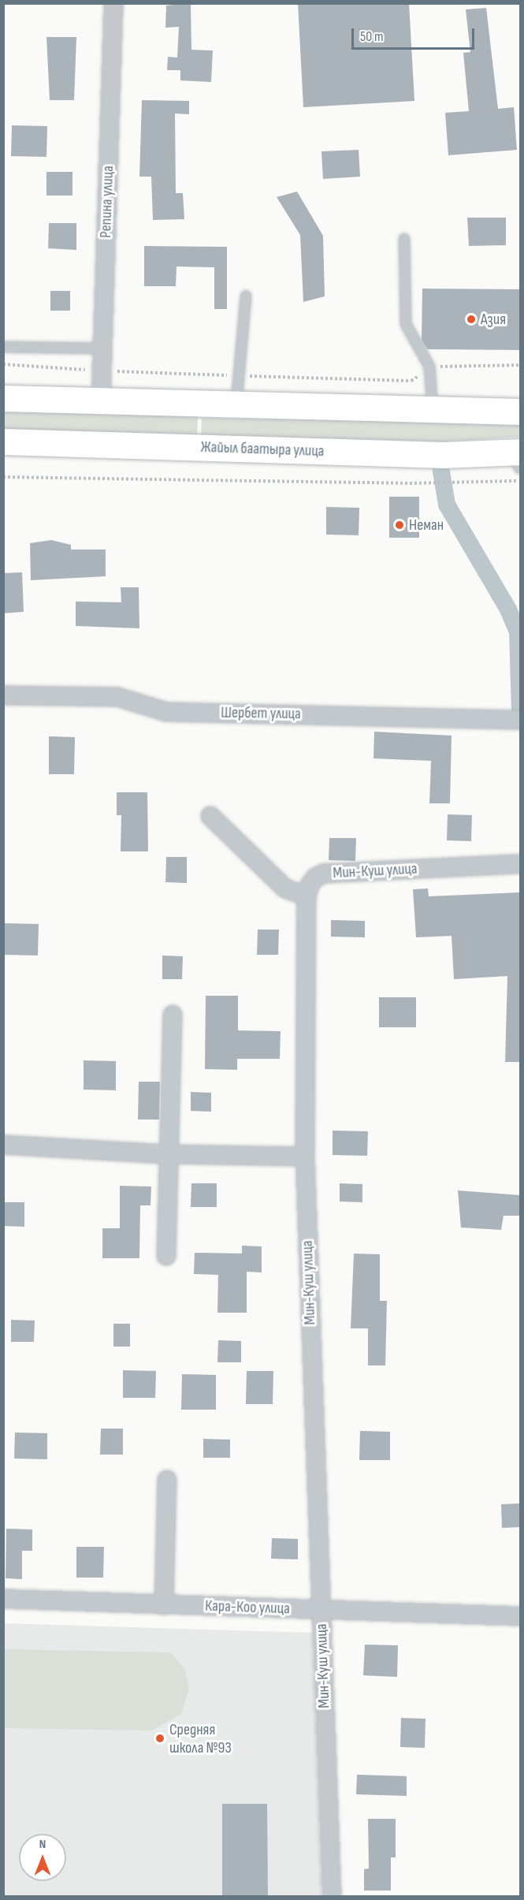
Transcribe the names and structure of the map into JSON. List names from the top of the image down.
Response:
{
  "streets": {
    "main road": ["Жайыл баатыра улица"],
    "street": [
      "Репина улица",
      "Шербет улица",
      "Мин-Куш улица",
      "Кара-Коо улица"
    ]
  },
  "crossings": [
    ["Мин-Куш улица", "Кара-Коо улица"]
  ],
  "places": ["Азия", "Неман", "Средняя школа №93"],
  "scale_bar": "50 m",
  "north": "top"
}
